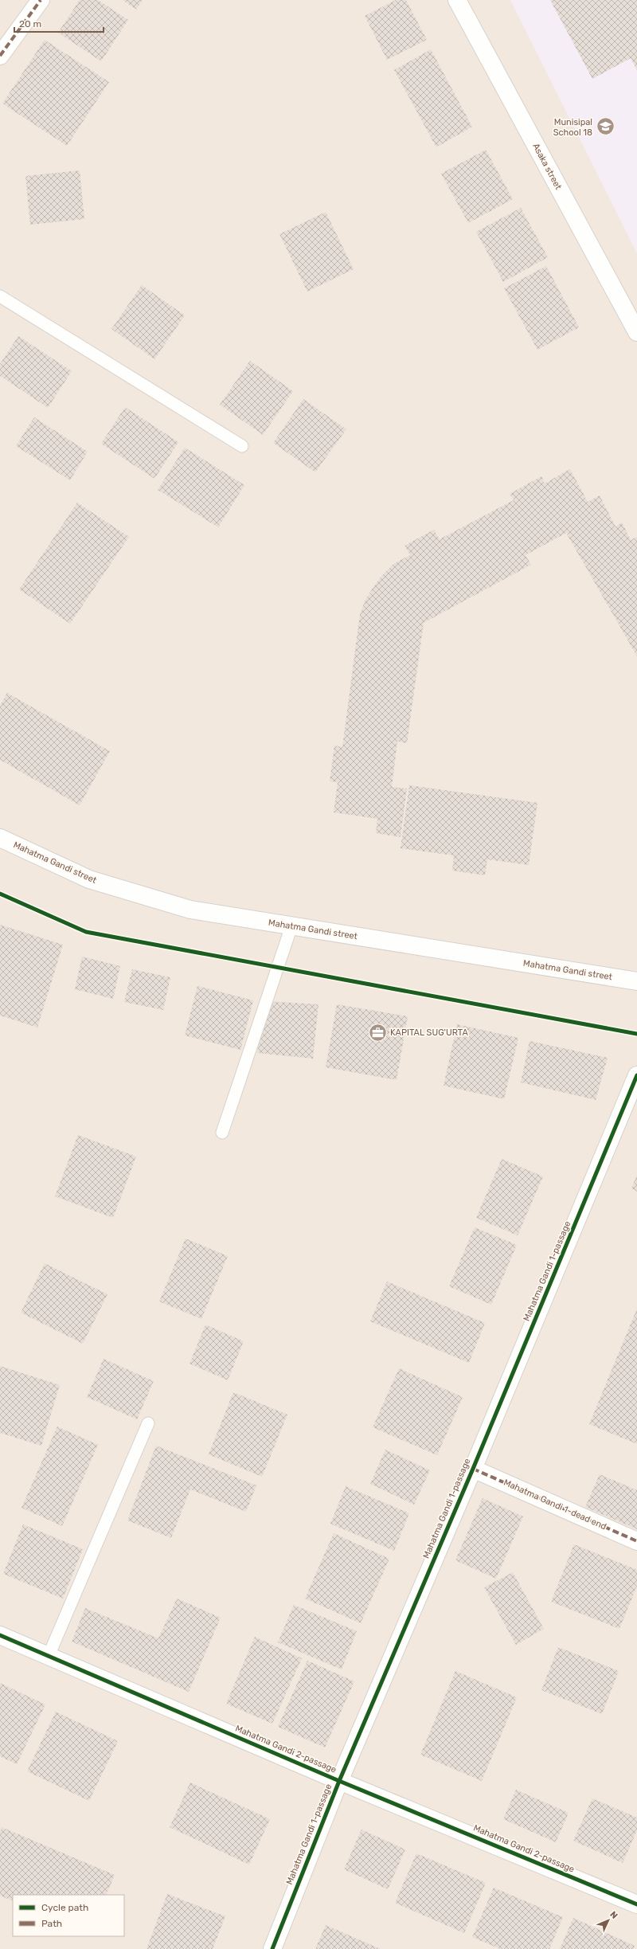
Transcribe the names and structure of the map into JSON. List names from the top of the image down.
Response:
{
  "streets": {
    "street": [
      "Asaka street",
      "Mahatma Gandi street",
      "Mahatma Gandi 1-passage",
      "Mahatma Gandi 1-dead end",
      "Mahatma Gandi 2-passage"
    ]
  },
  "crossings": [
    ["Mahatma Gandi 1-passage", "Mahatma Gandi 1-dead end"],
    ["Mahatma Gandi 1-passage", "Mahatma Gandi 2-passage"]
  ],
  "places": {
    "school or university": ["Munisipal School 18"],
    "office": ["KAPITAL SUG'URTA"]
  },
  "legend": ["Cycle path", "Path"],
  "scale_bar": "20 m",
  "north": "top right"
}
